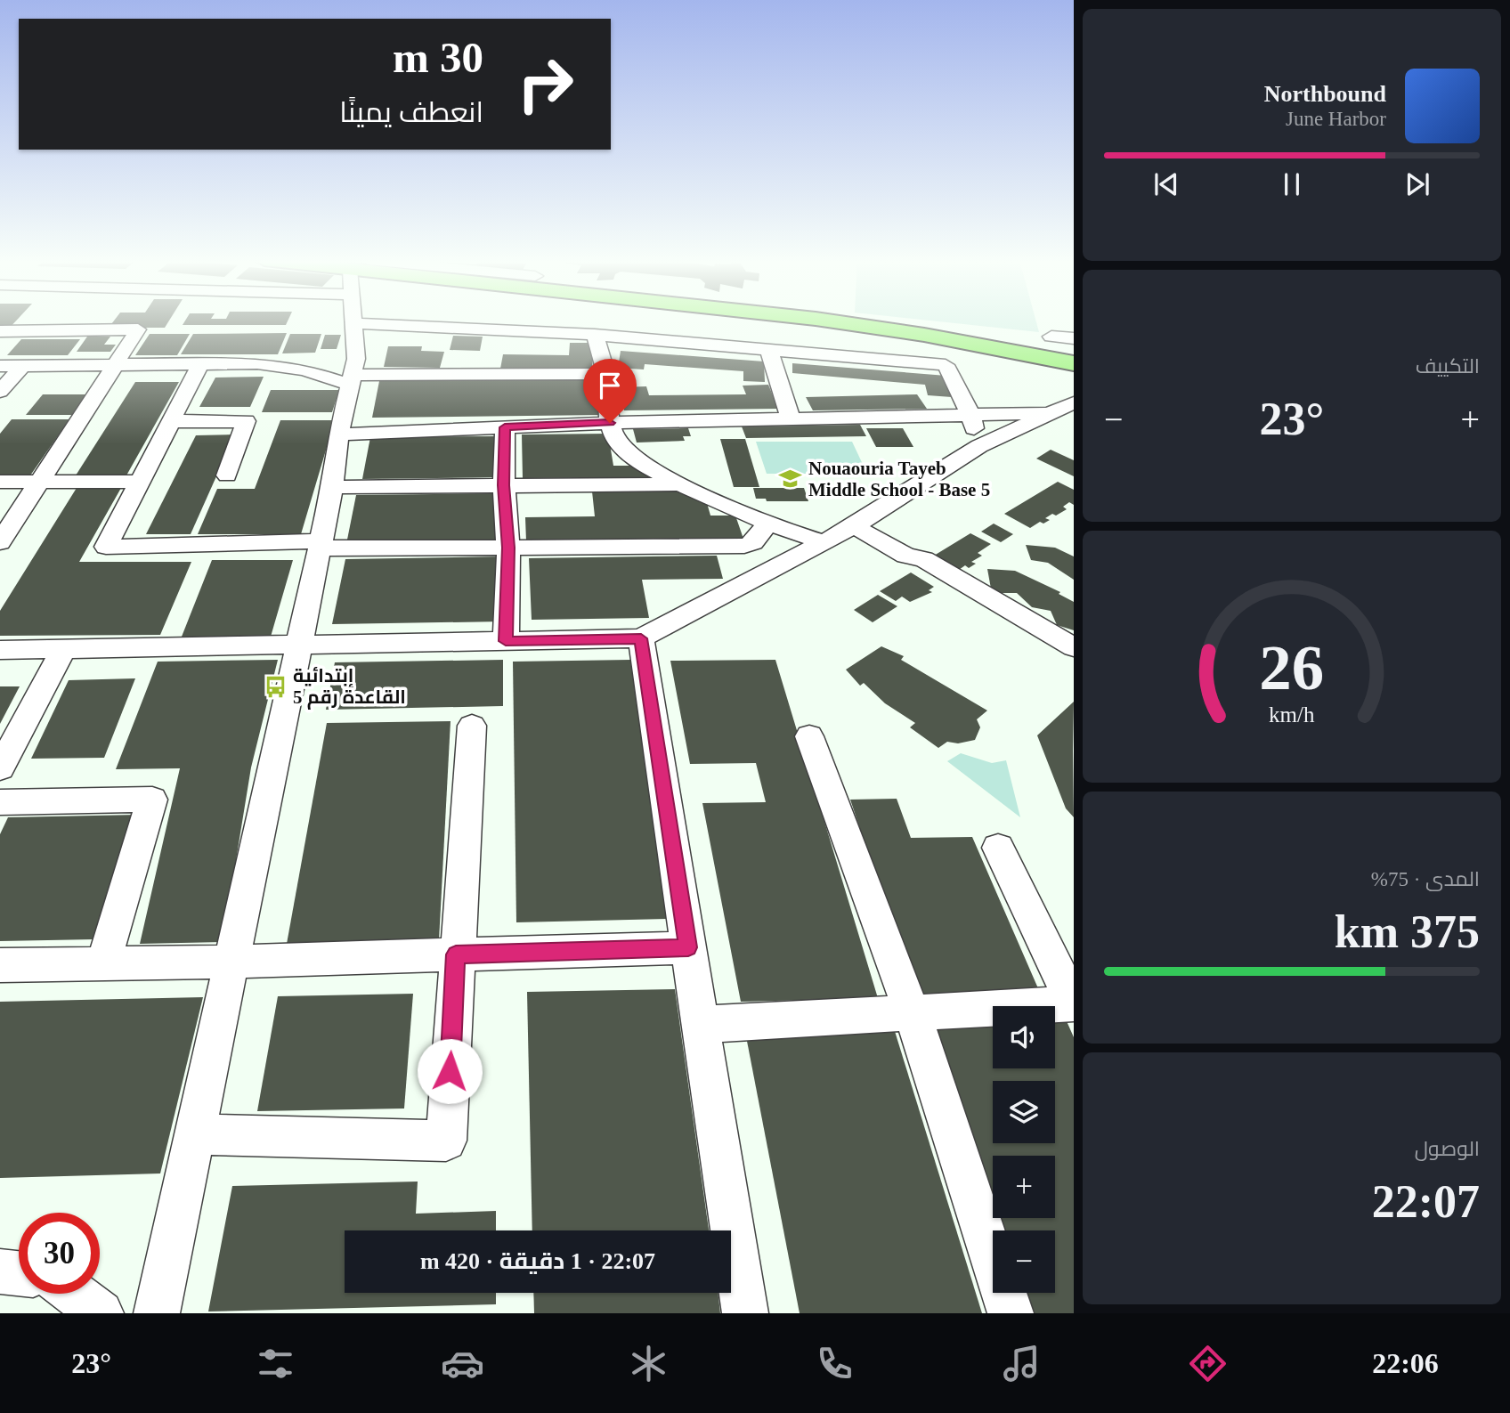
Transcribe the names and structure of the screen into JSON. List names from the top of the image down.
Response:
{
  "places": {
    "school or university": ["Nouaouria Tayeb Middle School - Base 5"],
    "bus stop": ["إبتدائية القاعدة رقم 5"]
  },
  "page": {
    "turn": ["30 m", "انعطف يمينًا"],
    "song": ["Northbound", "June Harbor"],
    "tile": [
      "التكييف",
      ["المدى · 75%", "375 km"],
      ["الوصول", "22:07"]
    ],
    "heat": ["−", "23°", "+"],
    "map_buttons": ["+", "−"],
    "limit": "30",
    "trip": "22:07 · 1 دقيقة · 420 m",
    "tabs": ["22:06", "23°"],
    "gauge": ["26", "km/h"]
  }
}
